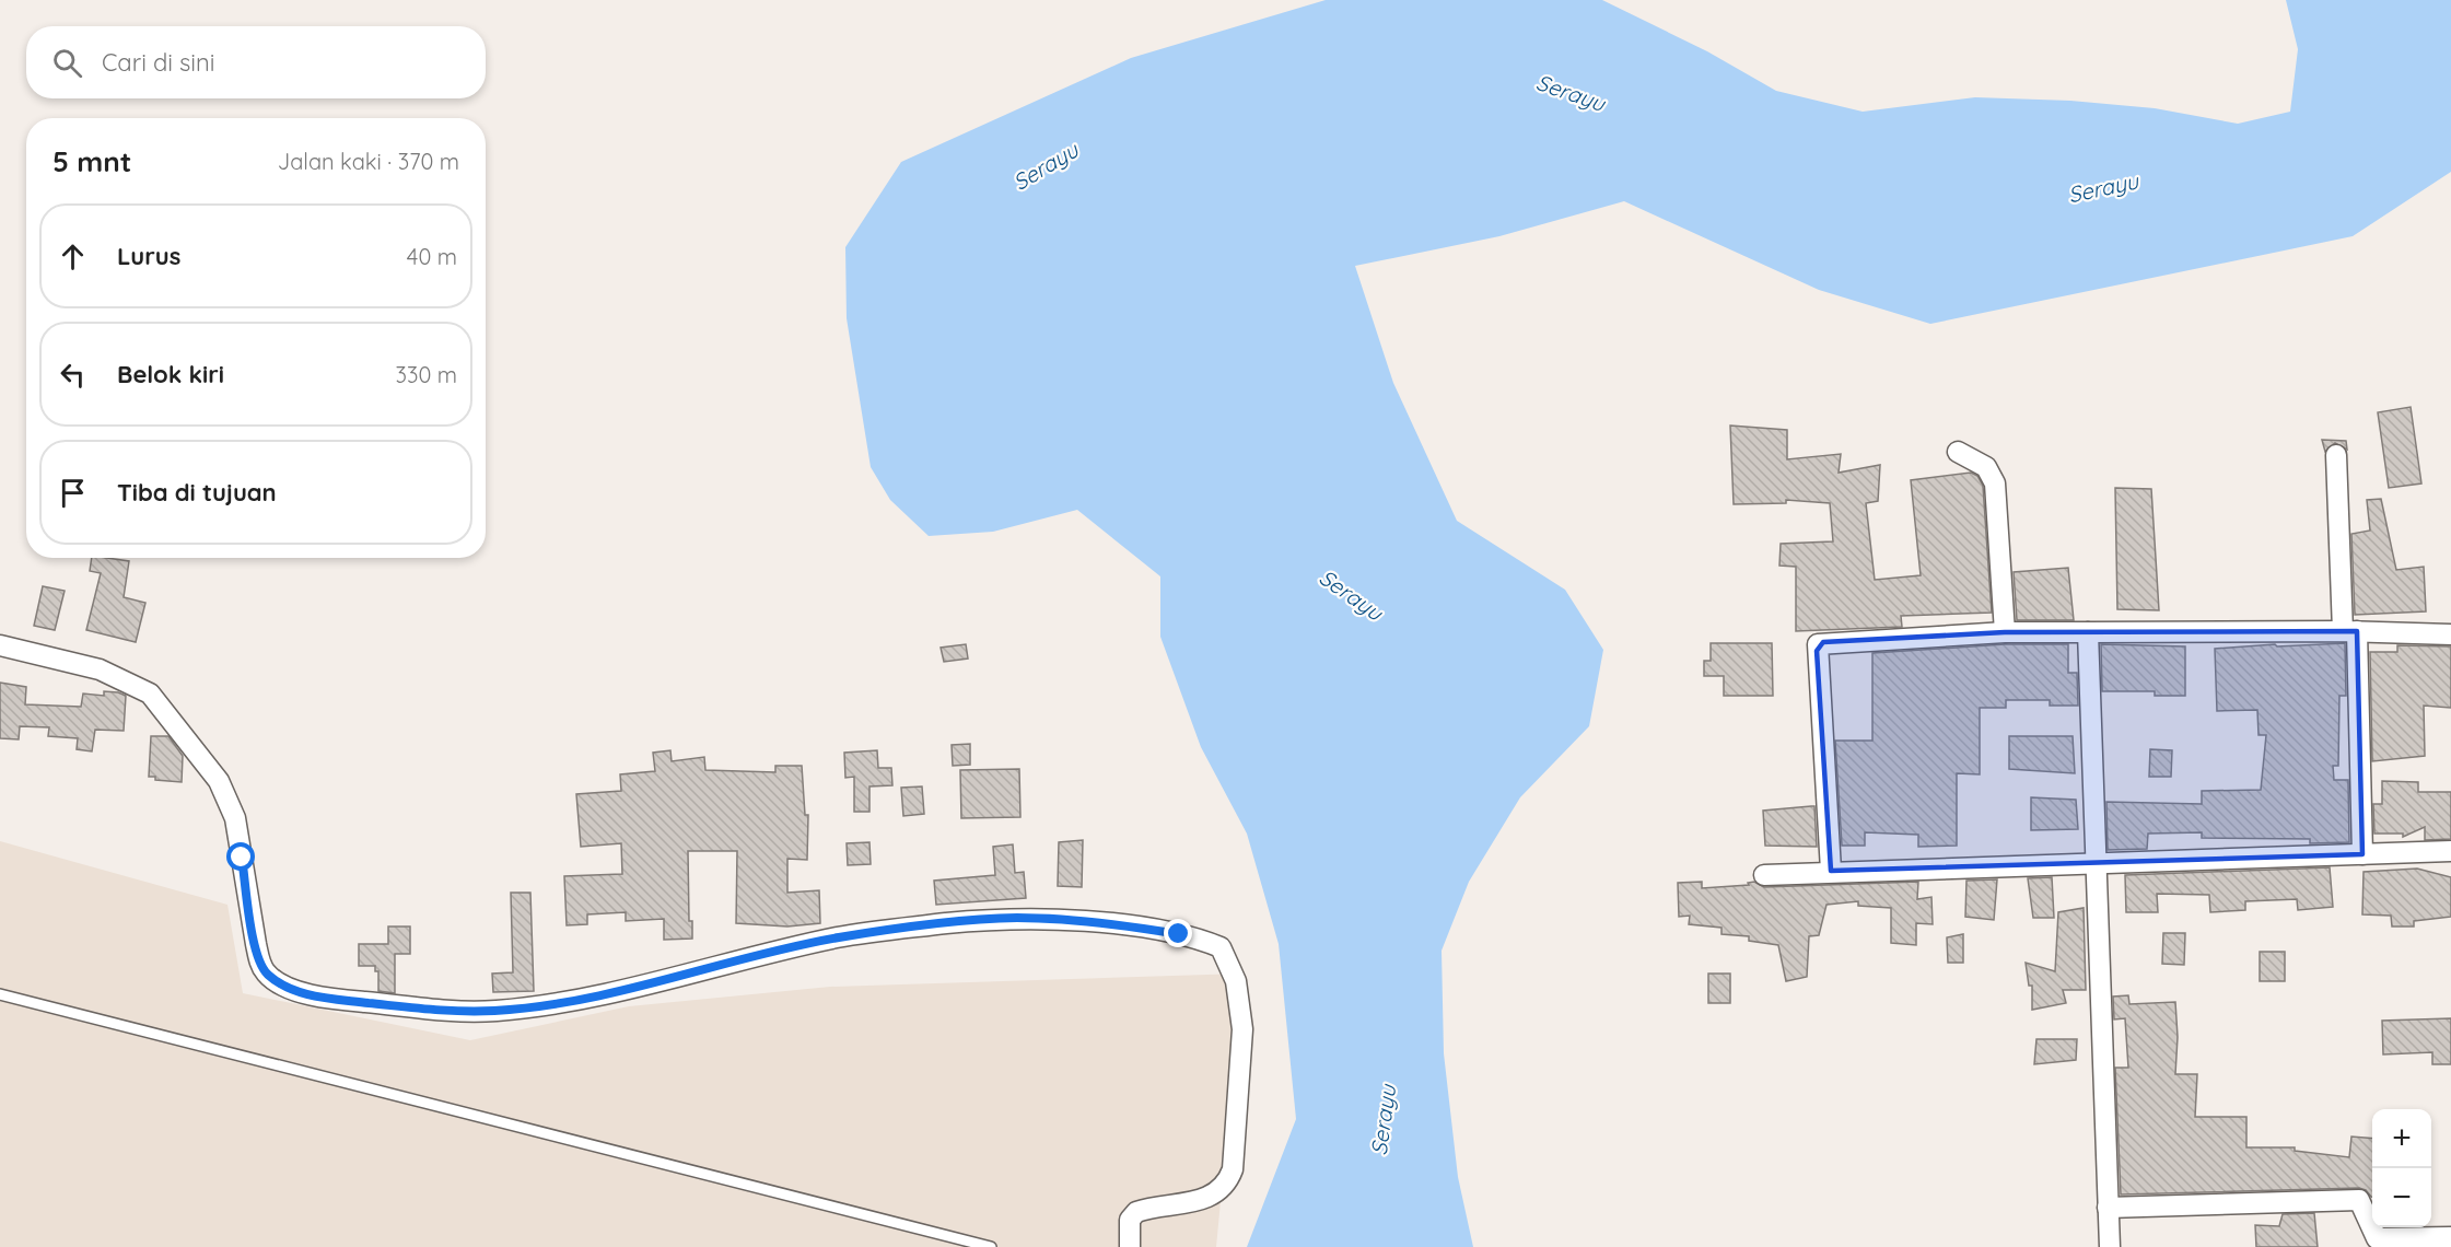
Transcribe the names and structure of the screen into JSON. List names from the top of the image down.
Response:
{
  "water": ["Serayu"],
  "page": {
    "search": "Cari di sini",
    "heading": ["5 mnt", "Jalan kaki · 370 m"],
    "list": [
      ["Lurus", "40 m"],
      ["Belok kiri", "330 m"],
      "Tiba di tujuan"
    ],
    "map_buttons": ["+", "−"]
  }
}
